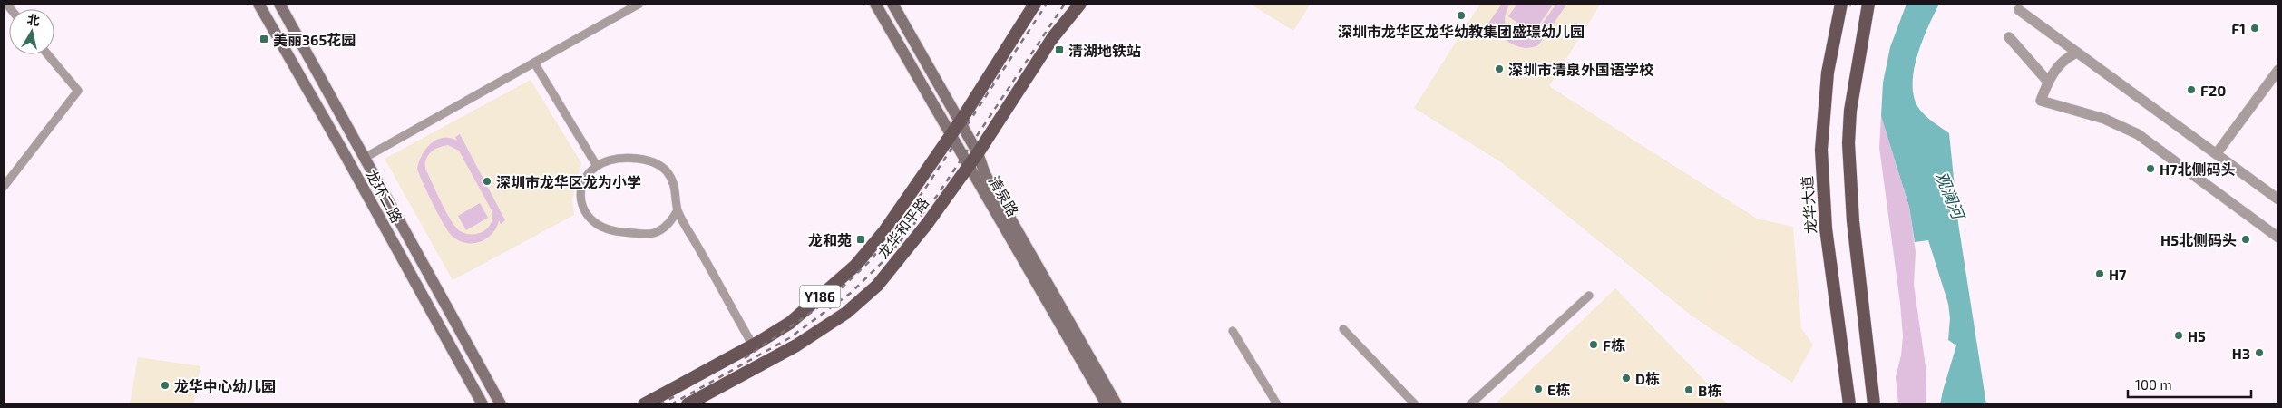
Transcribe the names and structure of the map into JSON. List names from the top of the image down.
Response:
{
  "streets": {
    "main road": [
      "龙环二路",
      "清泉路",
      "龙华大道",
      "龙华和平路",
      "Y186"
    ]
  },
  "crossings": [
    ["清泉路", "龙华和平路"]
  ],
  "water": ["观澜河"],
  "places": {
    "other": [
      "深圳市龙华区龙华幼教集团盛璟幼儿园",
      "F1",
      "深圳市清泉外国语学校",
      "F20",
      "H7北侧码头",
      "深圳市龙华区龙为小学",
      "H5北侧码头",
      "H7",
      "H5",
      "F栋",
      "H3",
      "D栋",
      "龙华中心幼儿园",
      "E栋",
      "B栋"
    ],
    "transit": ["美丽365花园", "清湖地铁站", "龙和苑"]
  },
  "scale_bar": "100 m",
  "north": "top"
}
